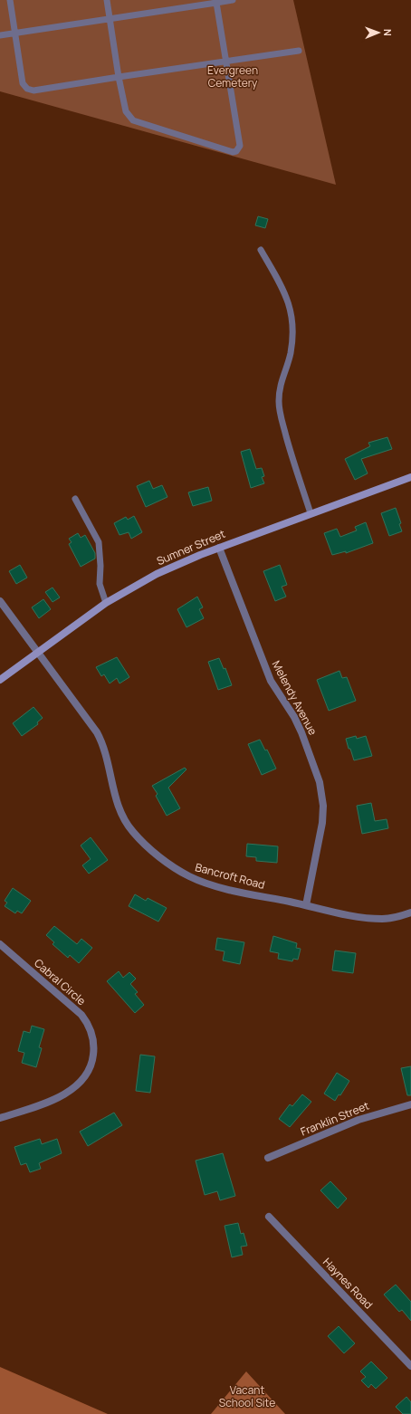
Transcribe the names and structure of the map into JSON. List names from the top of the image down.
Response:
{
  "streets": {
    "main road": ["Sumner Street"],
    "street": [
      "Melendy Avenue",
      "Bancroft Road",
      "Cabral Circle",
      "Franklin Street",
      "Haynes Road"
    ]
  },
  "crossings": [
    ["Sumner Street", "Melendy Avenue"],
    ["Sumner Street", "Bancroft Road"],
    ["Melendy Avenue", "Bancroft Road"]
  ],
  "parks": ["Evergreen Cemetery", "Vacant School Site"],
  "north": "right"
}
